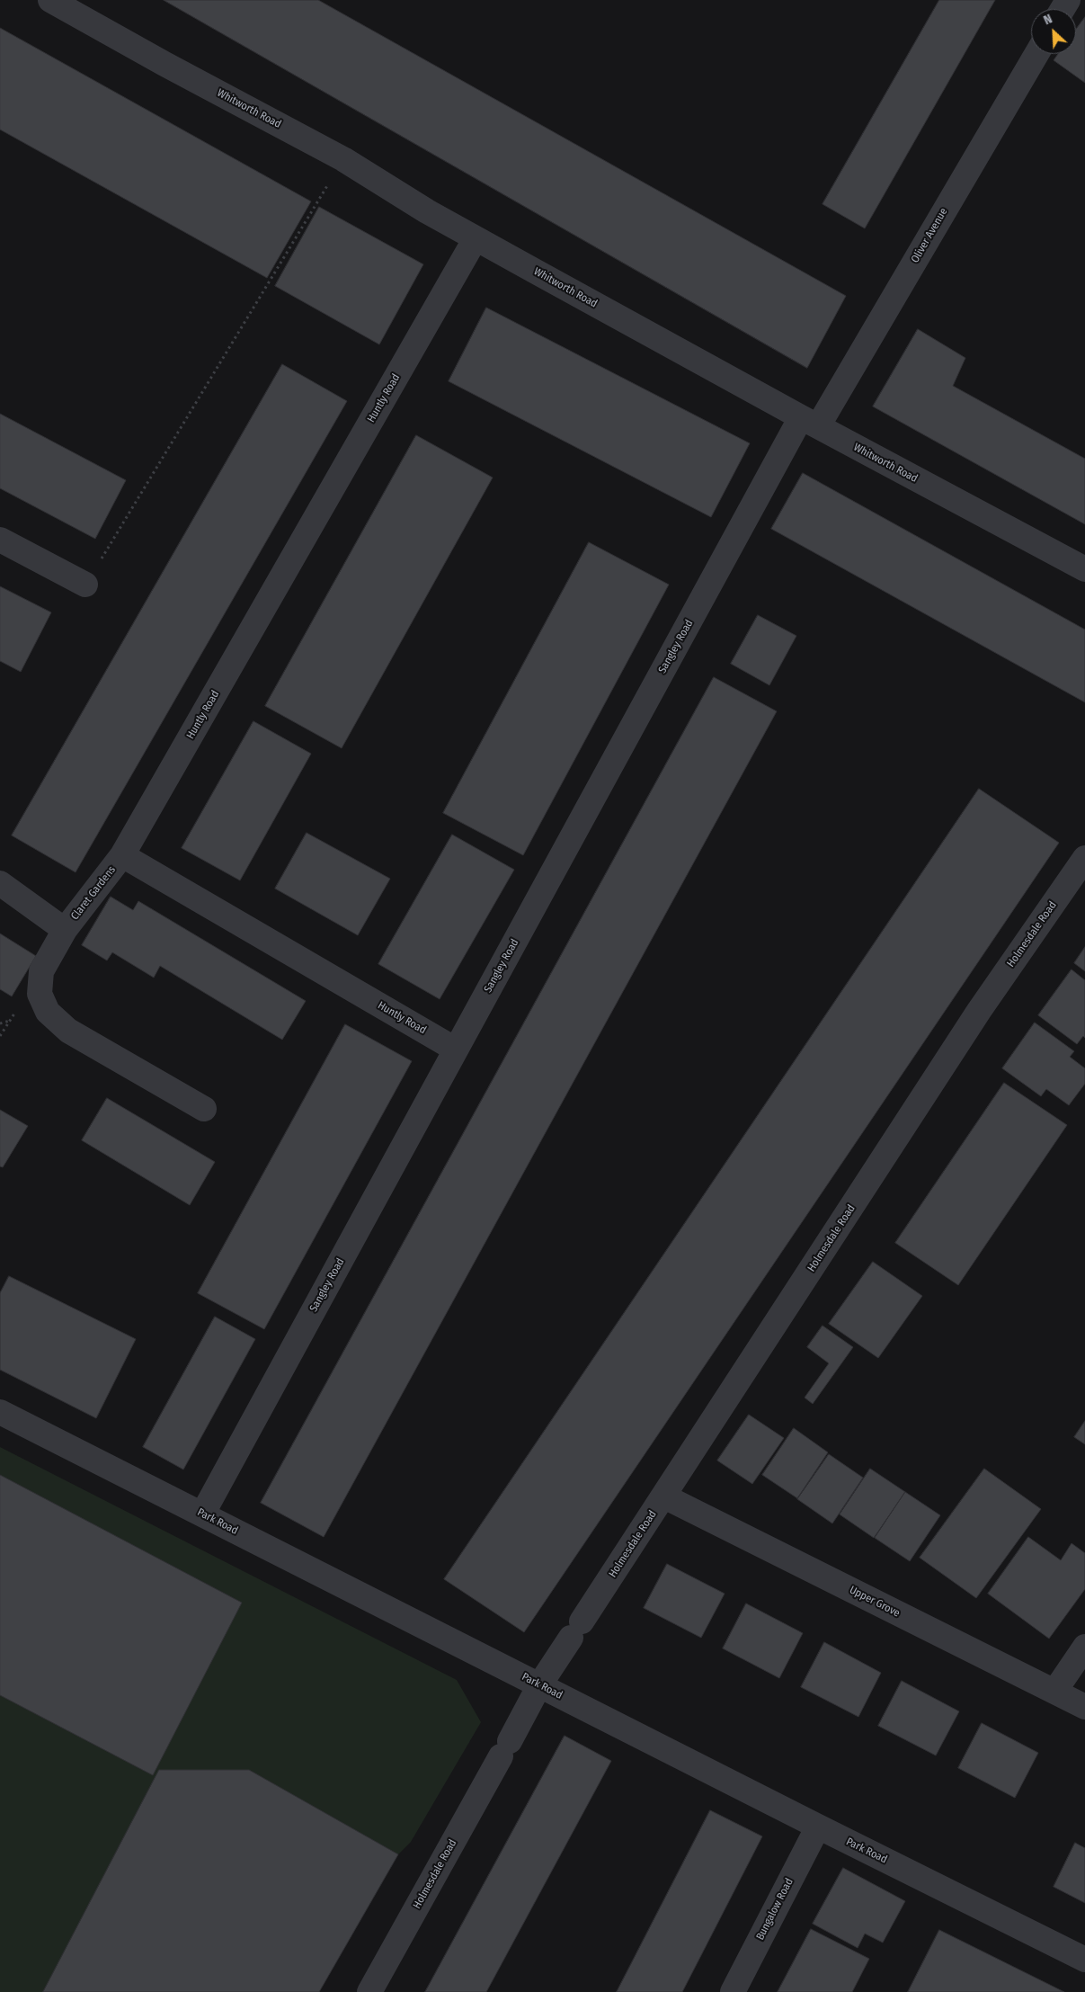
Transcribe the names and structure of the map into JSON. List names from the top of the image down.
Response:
{
  "streets": {
    "street": [
      "Whitworth Road",
      "Oliver Avenue",
      "Huntly Road",
      "Sangley Road",
      "Claret Gardens",
      "Holmesdale Road",
      "Park Road",
      "Upper Grove",
      "Bungalow Road"
    ]
  },
  "crossings": [
    ["Whitworth Road", "Oliver Avenue"],
    ["Whitworth Road", "Huntly Road"],
    ["Whitworth Road", "Sangley Road"],
    ["Oliver Avenue", "Sangley Road"],
    ["Huntly Road", "Sangley Road"],
    ["Huntly Road", "Claret Gardens"],
    ["Sangley Road", "Park Road"],
    ["Holmesdale Road", "Park Road"],
    ["Holmesdale Road", "Upper Grove"],
    ["Park Road", "Bungalow Road"]
  ],
  "north": "top left"
}
